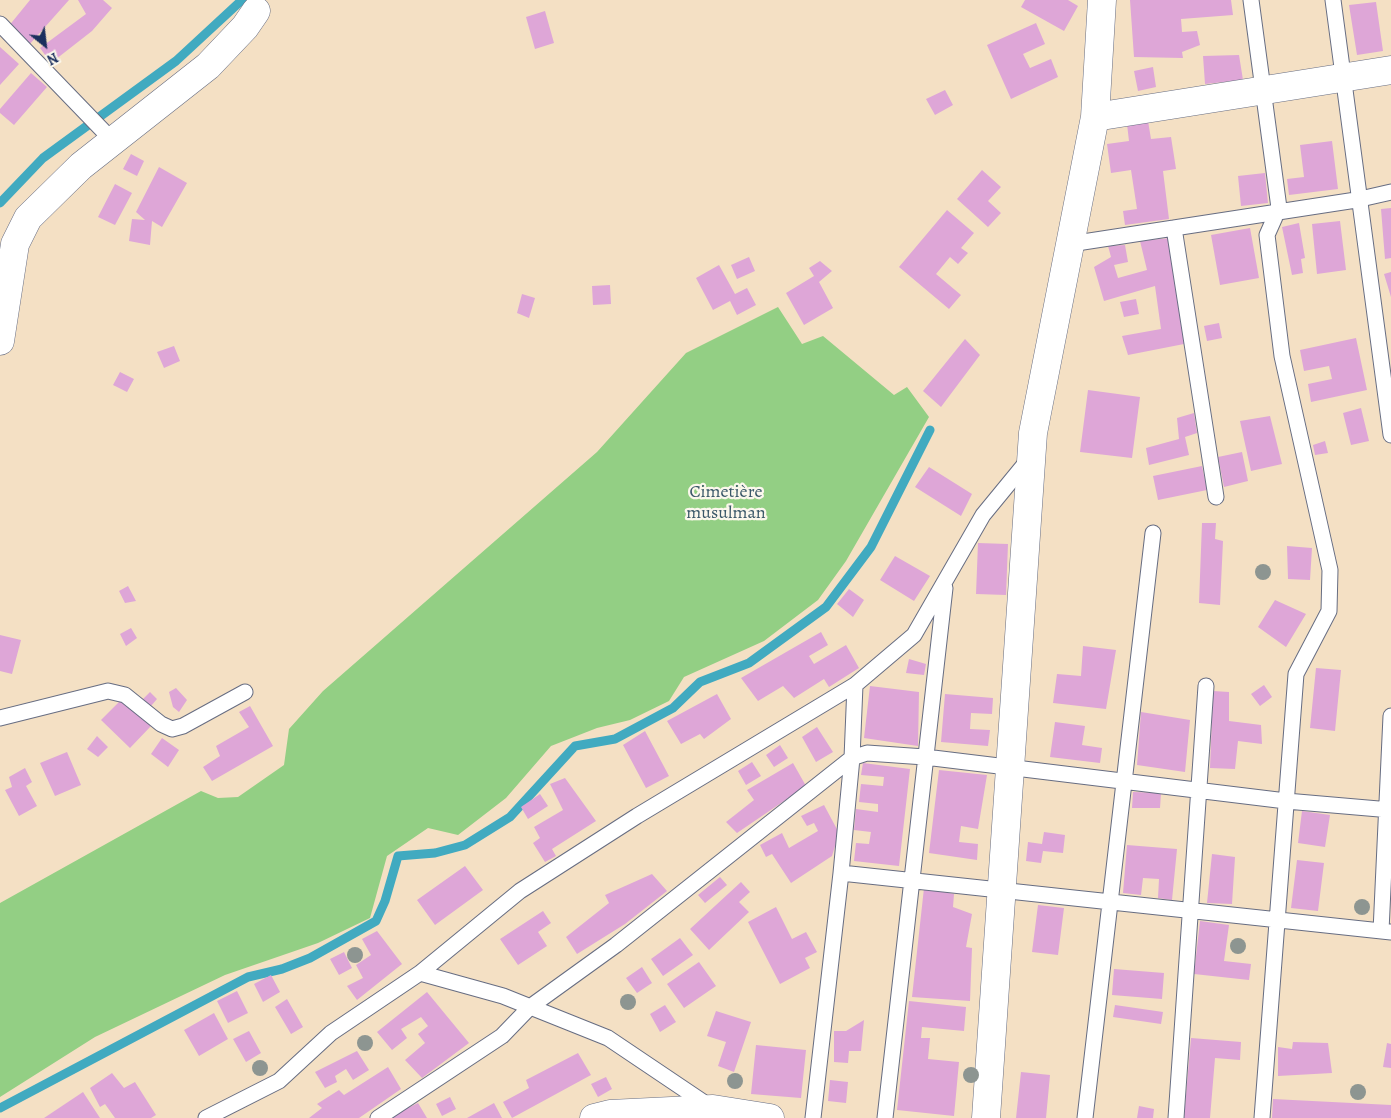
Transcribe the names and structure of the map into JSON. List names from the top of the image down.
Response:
{
  "parks": ["Cimetière musulman"],
  "north": "bottom right"
}
